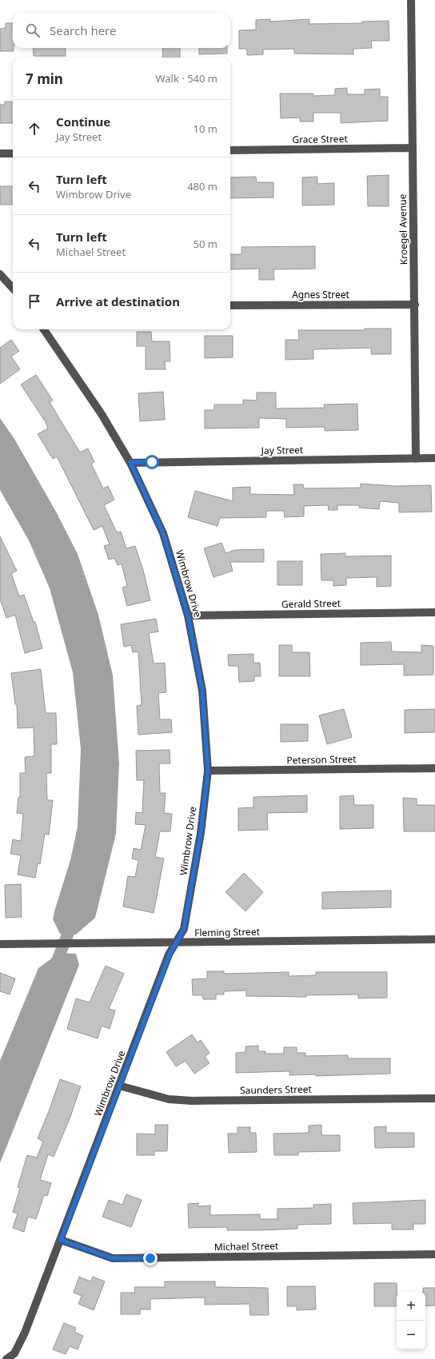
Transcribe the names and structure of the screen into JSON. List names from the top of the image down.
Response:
{
  "streets": {
    "street": [
      "Grace Street",
      "Kroegel Avenue",
      "Agnes Street",
      "Jay Street",
      "Wimbrow Drive",
      "Gerald Street",
      "Peterson Street",
      "Fleming Street",
      "Saunders Street",
      "Michael Street"
    ]
  },
  "crossings": [
    ["Grace Street", "Kroegel Avenue"],
    ["Kroegel Avenue", "Agnes Street"],
    ["Kroegel Avenue", "Jay Street"],
    ["Jay Street", "Wimbrow Drive"],
    ["Wimbrow Drive", "Gerald Street"],
    ["Wimbrow Drive", "Peterson Street"],
    ["Wimbrow Drive", "Fleming Street"],
    ["Wimbrow Drive", "Saunders Street"],
    ["Wimbrow Drive", "Michael Street"]
  ],
  "page": {
    "search": "Search here",
    "heading": ["7 min", "Walk · 540 m"],
    "list": [
      ["Continue", "Jay Street", "10 m"],
      ["Turn left", "Wimbrow Drive", "480 m"],
      ["Turn left", "Michael Street", "50 m"],
      "Arrive at destination"
    ],
    "map_buttons": ["+", "−"]
  }
}
